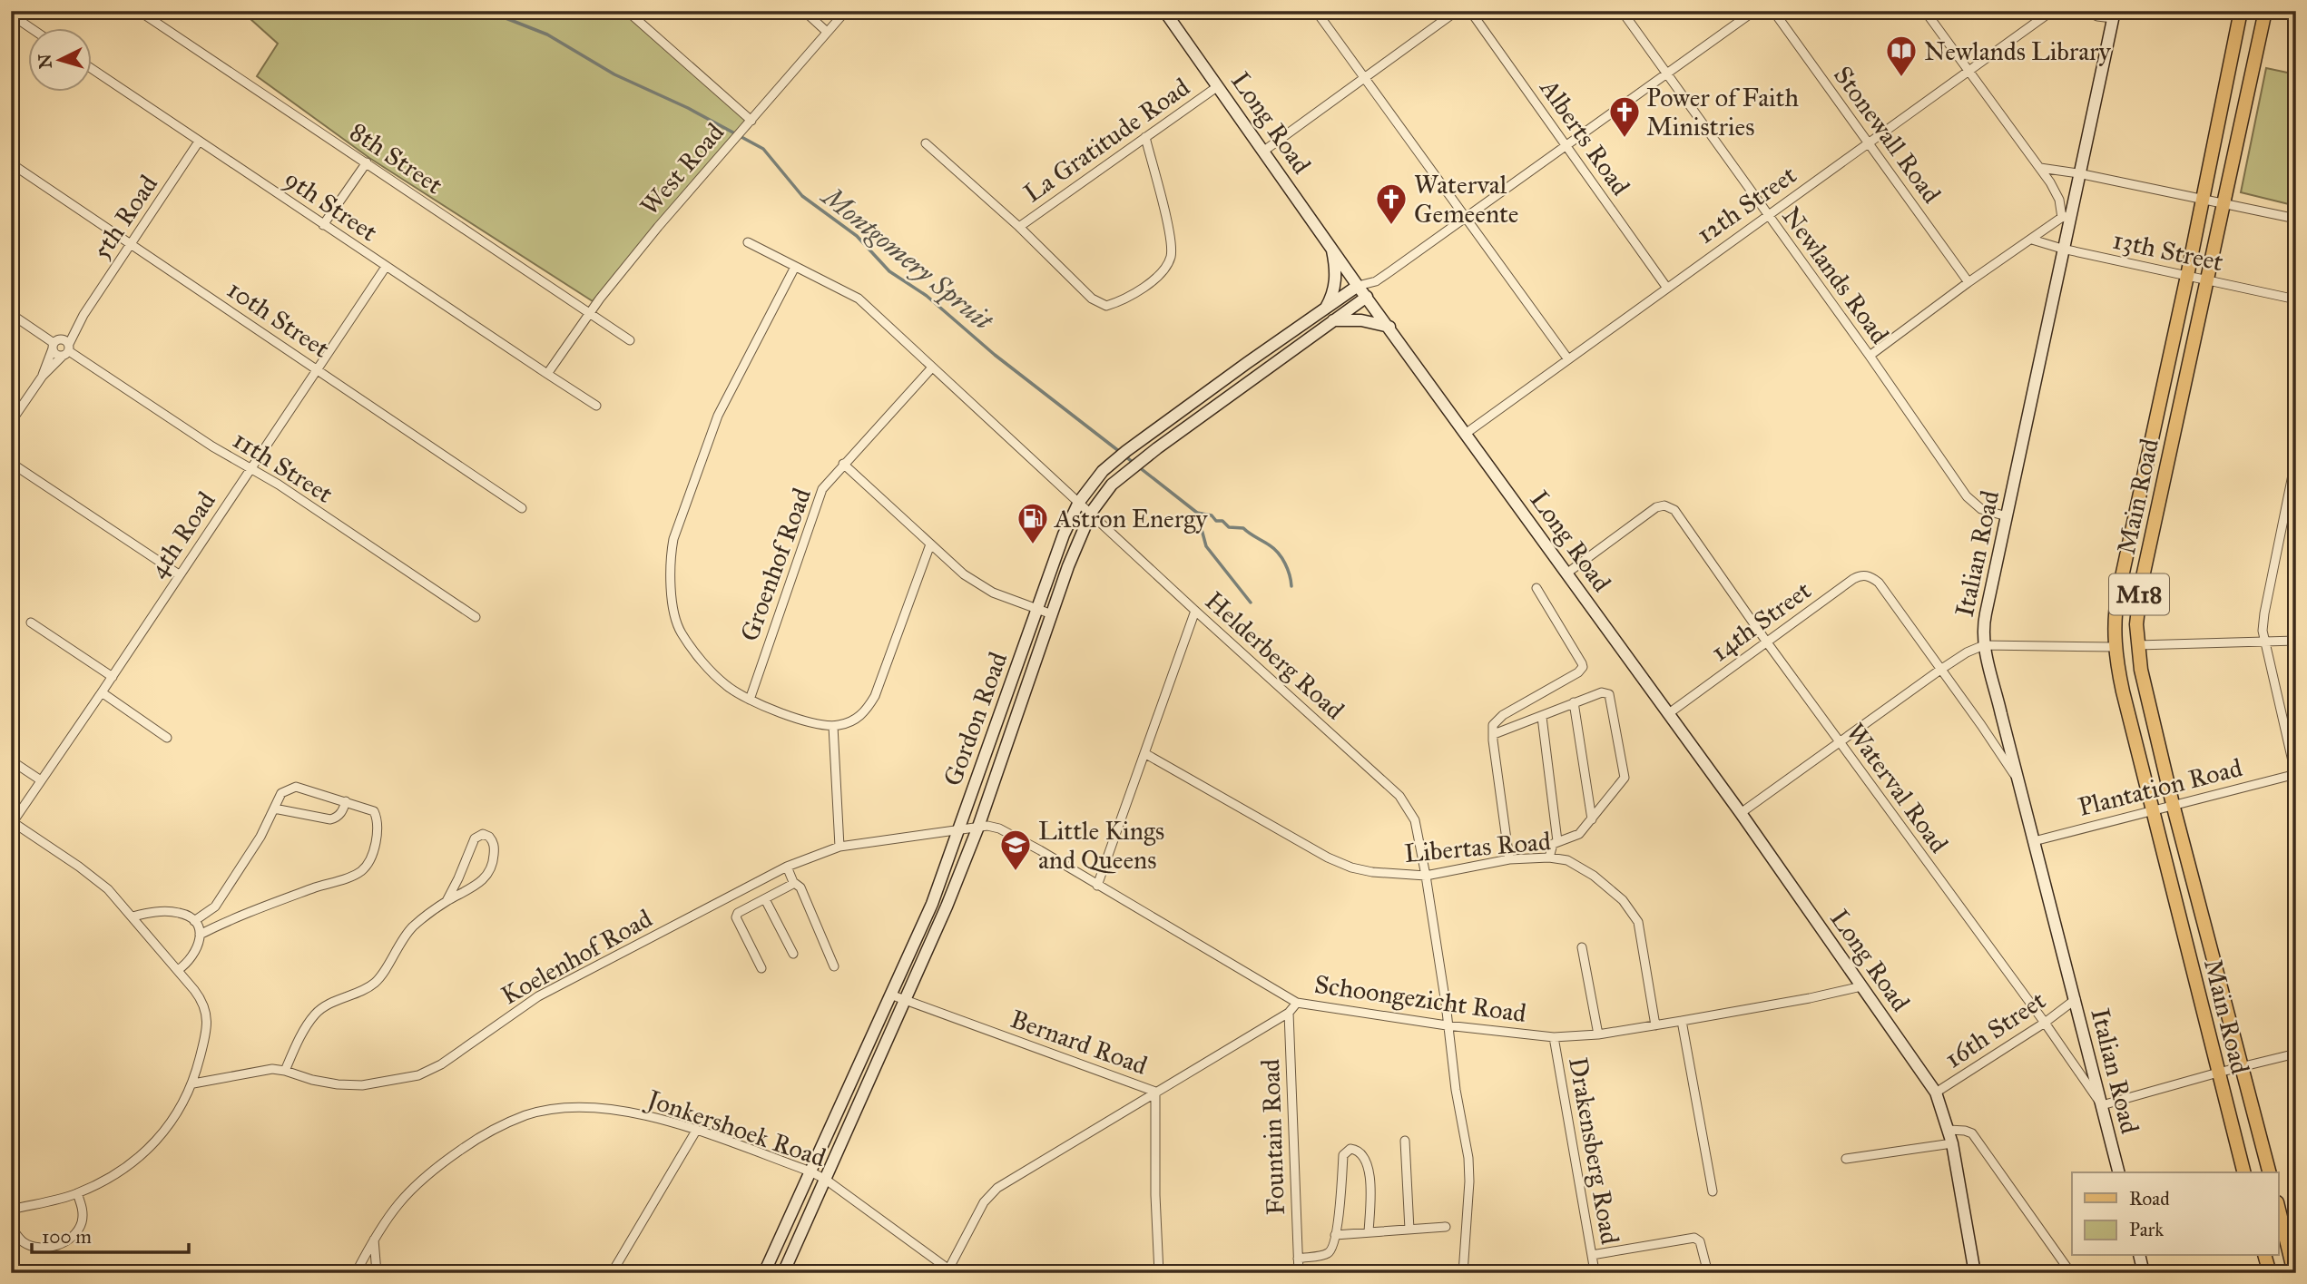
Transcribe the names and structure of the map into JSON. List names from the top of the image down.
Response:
{
  "streets": {
    "main road": ["Main Road", "M18"],
    "street": [
      "Long Road",
      "Stonewall Road",
      "Alberts Road",
      "La Gratitude Road",
      "8th Street",
      "West Road",
      "12th Street",
      "9th Street",
      "5th Road",
      "13th Street",
      "Newlands Road",
      "10th Street",
      "11th Street",
      "4th Road",
      "Italian Road",
      "Groenhof Road",
      "14th Street",
      "Helderberg Road",
      "Gordon Road",
      "Plantation Road",
      "Waterval Road",
      "Libertas Road",
      "Koelenhof Road",
      "Schoongezicht Road",
      "16th Street",
      "Bernard Road",
      "Jonkershoek Road",
      "Fountain Road",
      "Drakensberg Road"
    ]
  },
  "crossings": [
    ["Long Road", "La Gratitude Road"],
    ["Long Road", "12th Street"],
    ["Long Road", "14th Street"],
    ["Long Road", "Gordon Road"],
    ["Long Road", "Waterval Road"],
    ["Long Road", "Schoongezicht Road"],
    ["Long Road", "16th Street"],
    ["Stonewall Road", "12th Street"],
    ["Alberts Road", "12th Street"],
    ["8th Street", "West Road"],
    ["West Road", "9th Street"],
    ["12th Street", "Newlands Road"],
    ["9th Street", "5th Road"],
    ["9th Street", "4th Road"],
    ["5th Road", "10th Street"],
    ["5th Road", "11th Street"],
    ["13th Street", "Main Road"],
    ["13th Street", "Italian Road"],
    ["Newlands Road", "Italian Road"],
    ["10th Street", "4th Road"],
    ["11th Street", "4th Road"],
    ["Main Road", "Plantation Road"],
    ["Italian Road", "Plantation Road"],
    ["Italian Road", "Waterval Road"],
    ["Italian Road", "16th Street"],
    ["Groenhof Road", "Helderberg Road"],
    ["14th Street", "Waterval Road"],
    ["Helderberg Road", "Gordon Road"],
    ["Helderberg Road", "Libertas Road"],
    ["Helderberg Road", "Schoongezicht Road"],
    ["Gordon Road", "Koelenhof Road"],
    ["Gordon Road", "Schoongezicht Road"],
    ["Gordon Road", "Bernard Road"],
    ["Gordon Road", "Jonkershoek Road"],
    ["Waterval Road", "16th Street"],
    ["Libertas Road", "Schoongezicht Road"],
    ["Koelenhof Road", "Schoongezicht Road"],
    ["Schoongezicht Road", "Drakensberg Road"]
  ],
  "water": ["Montgomery Spruit"],
  "places": {
    "library": ["Newlands Library"],
    "church": ["Power of Faith Ministries", "Waterval Gemeente"],
    "fuel station": ["Astron Energy"],
    "school or university": ["Little Kings and Queens"]
  },
  "legend": ["Road", "Park"],
  "scale_bar": "100 m",
  "north": "left"
}
